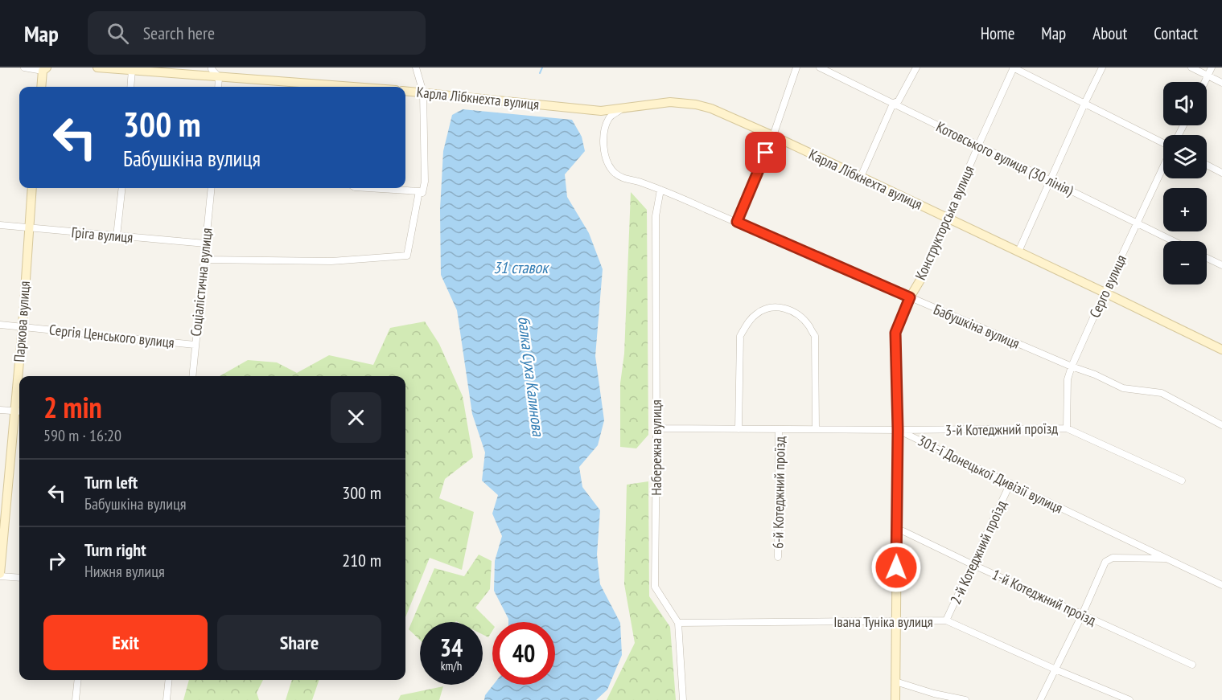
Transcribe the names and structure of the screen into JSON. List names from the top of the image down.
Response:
{
  "streets": {
    "street": [
      "Карла Лібкнехта вулиця",
      "Котовського вулиця (30 лiнiя)",
      "Конструкторська вулиця",
      "Гріга вулиця",
      "Соціалістична вулиця",
      "Серго вулиця",
      "Паркова вулиця",
      "Бабушкіна вулиця",
      "Сергія Ценського вулиця",
      "3-й Котеджний проїзд",
      "Набережна вулиця",
      "301-ї Донецької Дивізії вулиця",
      "6-й Котеджний проїзд",
      "2-й Котеджний проїзд",
      "1-й Котеджний проїзд",
      "Івана Туніка вулиця"
    ]
  },
  "crossings": [
    ["Карла Лібкнехта вулиця", "Конструкторська вулиця"],
    ["Карла Лібкнехта вулиця", "Серго вулиця"],
    ["Карла Лібкнехта вулиця", "Бабушкіна вулиця"],
    ["Котовського вулиця (30 лiнiя)", "Конструкторська вулиця"],
    ["Котовського вулиця (30 лiнiя)", "Серго вулиця"],
    ["Конструкторська вулиця", "Бабушкіна вулиця"],
    ["Конструкторська вулиця", "3-й Котеджний проїзд"],
    ["Конструкторська вулиця", "301-ї Донецької Дивізії вулиця"],
    ["Конструкторська вулиця", "1-й Котеджний проїзд"],
    ["Конструкторська вулиця", "Івана Туніка вулиця"],
    ["Гріга вулиця", "Соціалістична вулиця"],
    ["Гріга вулиця", "Паркова вулиця"],
    ["Соціалістична вулиця", "Сергія Ценського вулиця"],
    ["Серго вулиця", "Бабушкіна вулиця"],
    ["Серго вулиця", "3-й Котеджний проїзд"],
    ["Паркова вулиця", "Сергія Ценського вулиця"],
    ["Бабушкіна вулиця", "Набережна вулиця"],
    ["3-й Котеджний проїзд", "301-ї Донецької Дивізії вулиця"],
    ["Набережна вулиця", "301-ї Донецької Дивізії вулиця"],
    ["Набережна вулиця", "Івана Туніка вулиця"],
    ["301-ї Донецької Дивізії вулиця", "6-й Котеджний проїзд"],
    ["301-ї Донецької Дивізії вулиця", "2-й Котеджний проїзд"],
    ["2-й Котеджний проїзд", "1-й Котеджний проїзд"],
    ["2-й Котеджний проїзд", "Івана Туніка вулиця"]
  ],
  "water": ["31 ставок", "балка Суха Калинова"],
  "page": {
    "header": "Map",
    "search": "Search here",
    "nav": [
      "Home",
      "Map",
      "About",
      "Contact"
    ],
    "map_buttons": ["+", "−"],
    "turn": ["300 m", "Бабушкіна вулиця"],
    "heading": ["2 min", "590 m · 16:20"],
    "list": [
      {
        "name": "Turn left",
        "note": "Бабушкіна вулиця",
        "value": "300 m"
      },
      {
        "name": "Turn right",
        "note": "Нижня вулиця",
        "value": "210 m"
      }
    ],
    "buttons": ["Exit", "Share"],
    "speed": "34 km/h",
    "limit": "40"
  }
}
